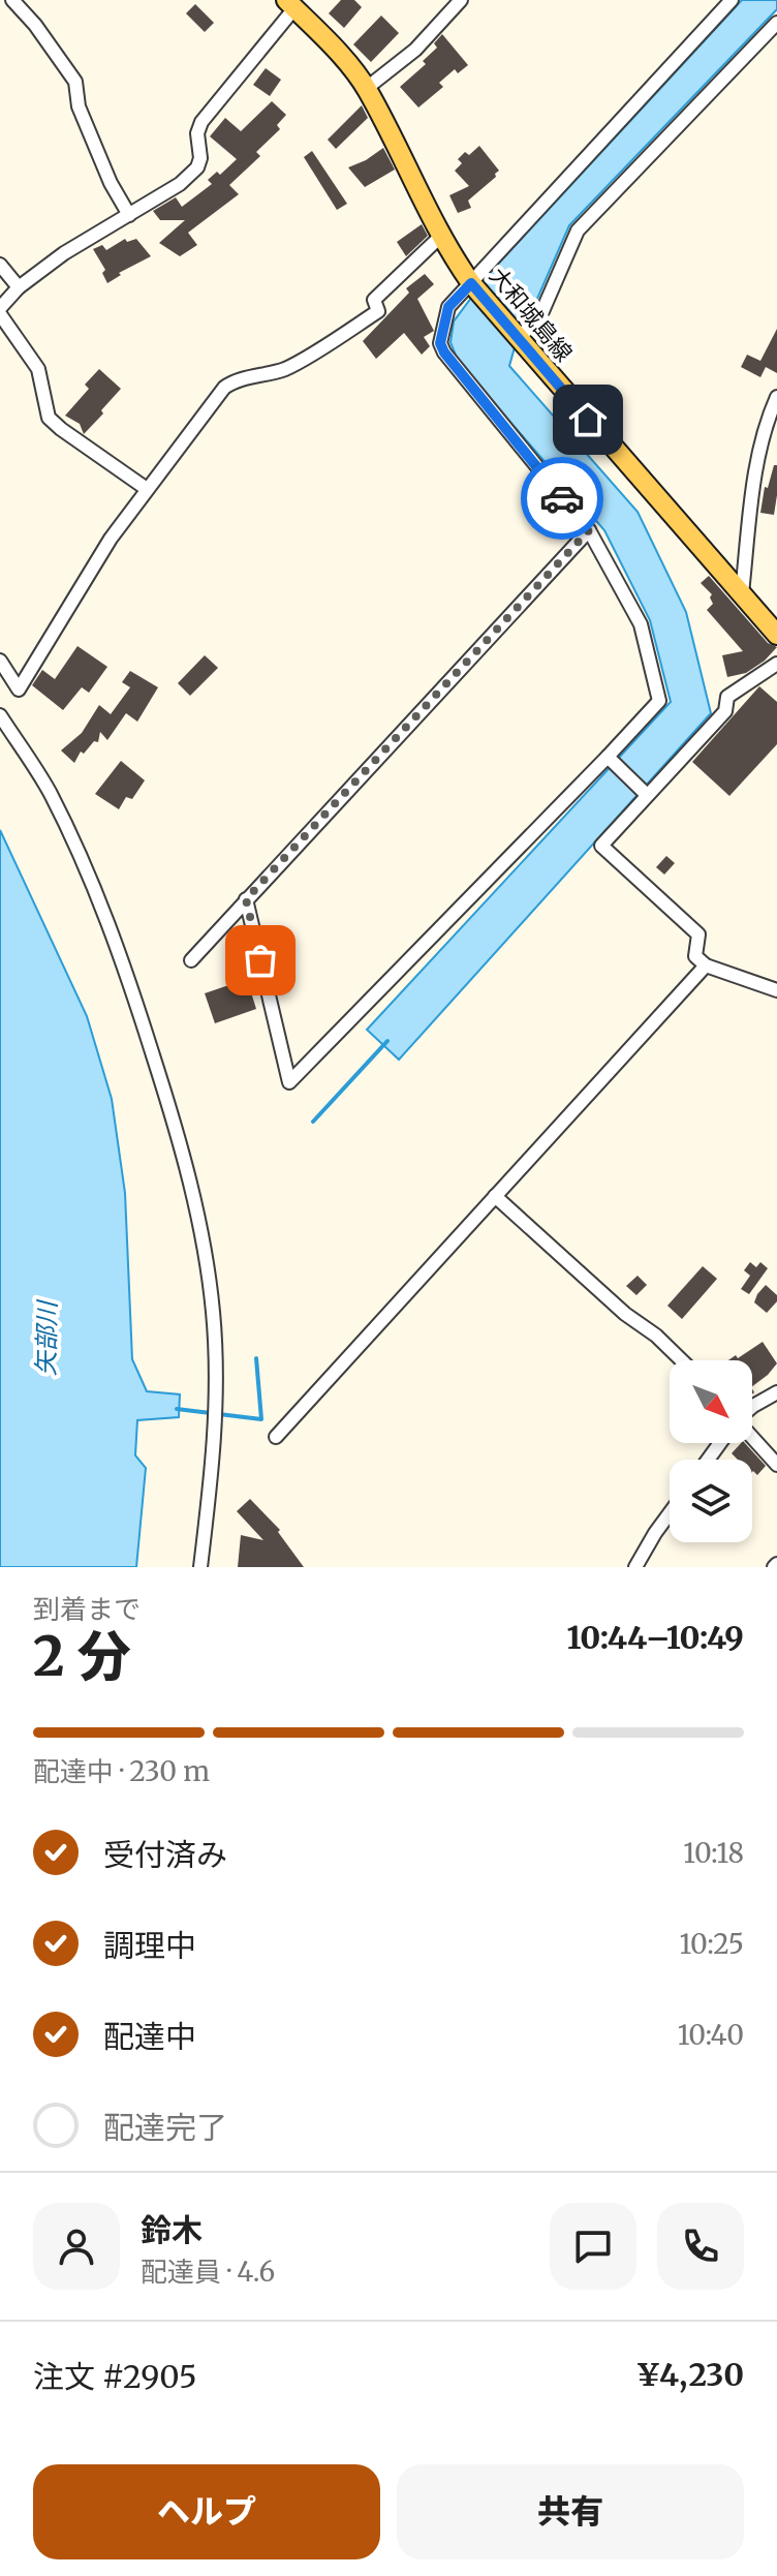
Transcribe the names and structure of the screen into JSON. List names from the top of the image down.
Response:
{
  "streets": {
    "main road": ["大和城島線"]
  },
  "water": ["矢部川"],
  "north": "bottom right",
  "page": {
    "heading": ["2 分", "到着まで", "10:44–10:49"],
    "panel": [
      "鈴木",
      "配達員 · 4.6",
      "注文 #2905",
      "¥4,230"
    ],
    "bar": "配達中 · 230 m",
    "list": [
      ["受付済み", "10:18"],
      ["調理中", "10:25"],
      ["配達中", "10:40"],
      "配達完了"
    ],
    "buttons": ["ヘルプ", "共有"]
  }
}
